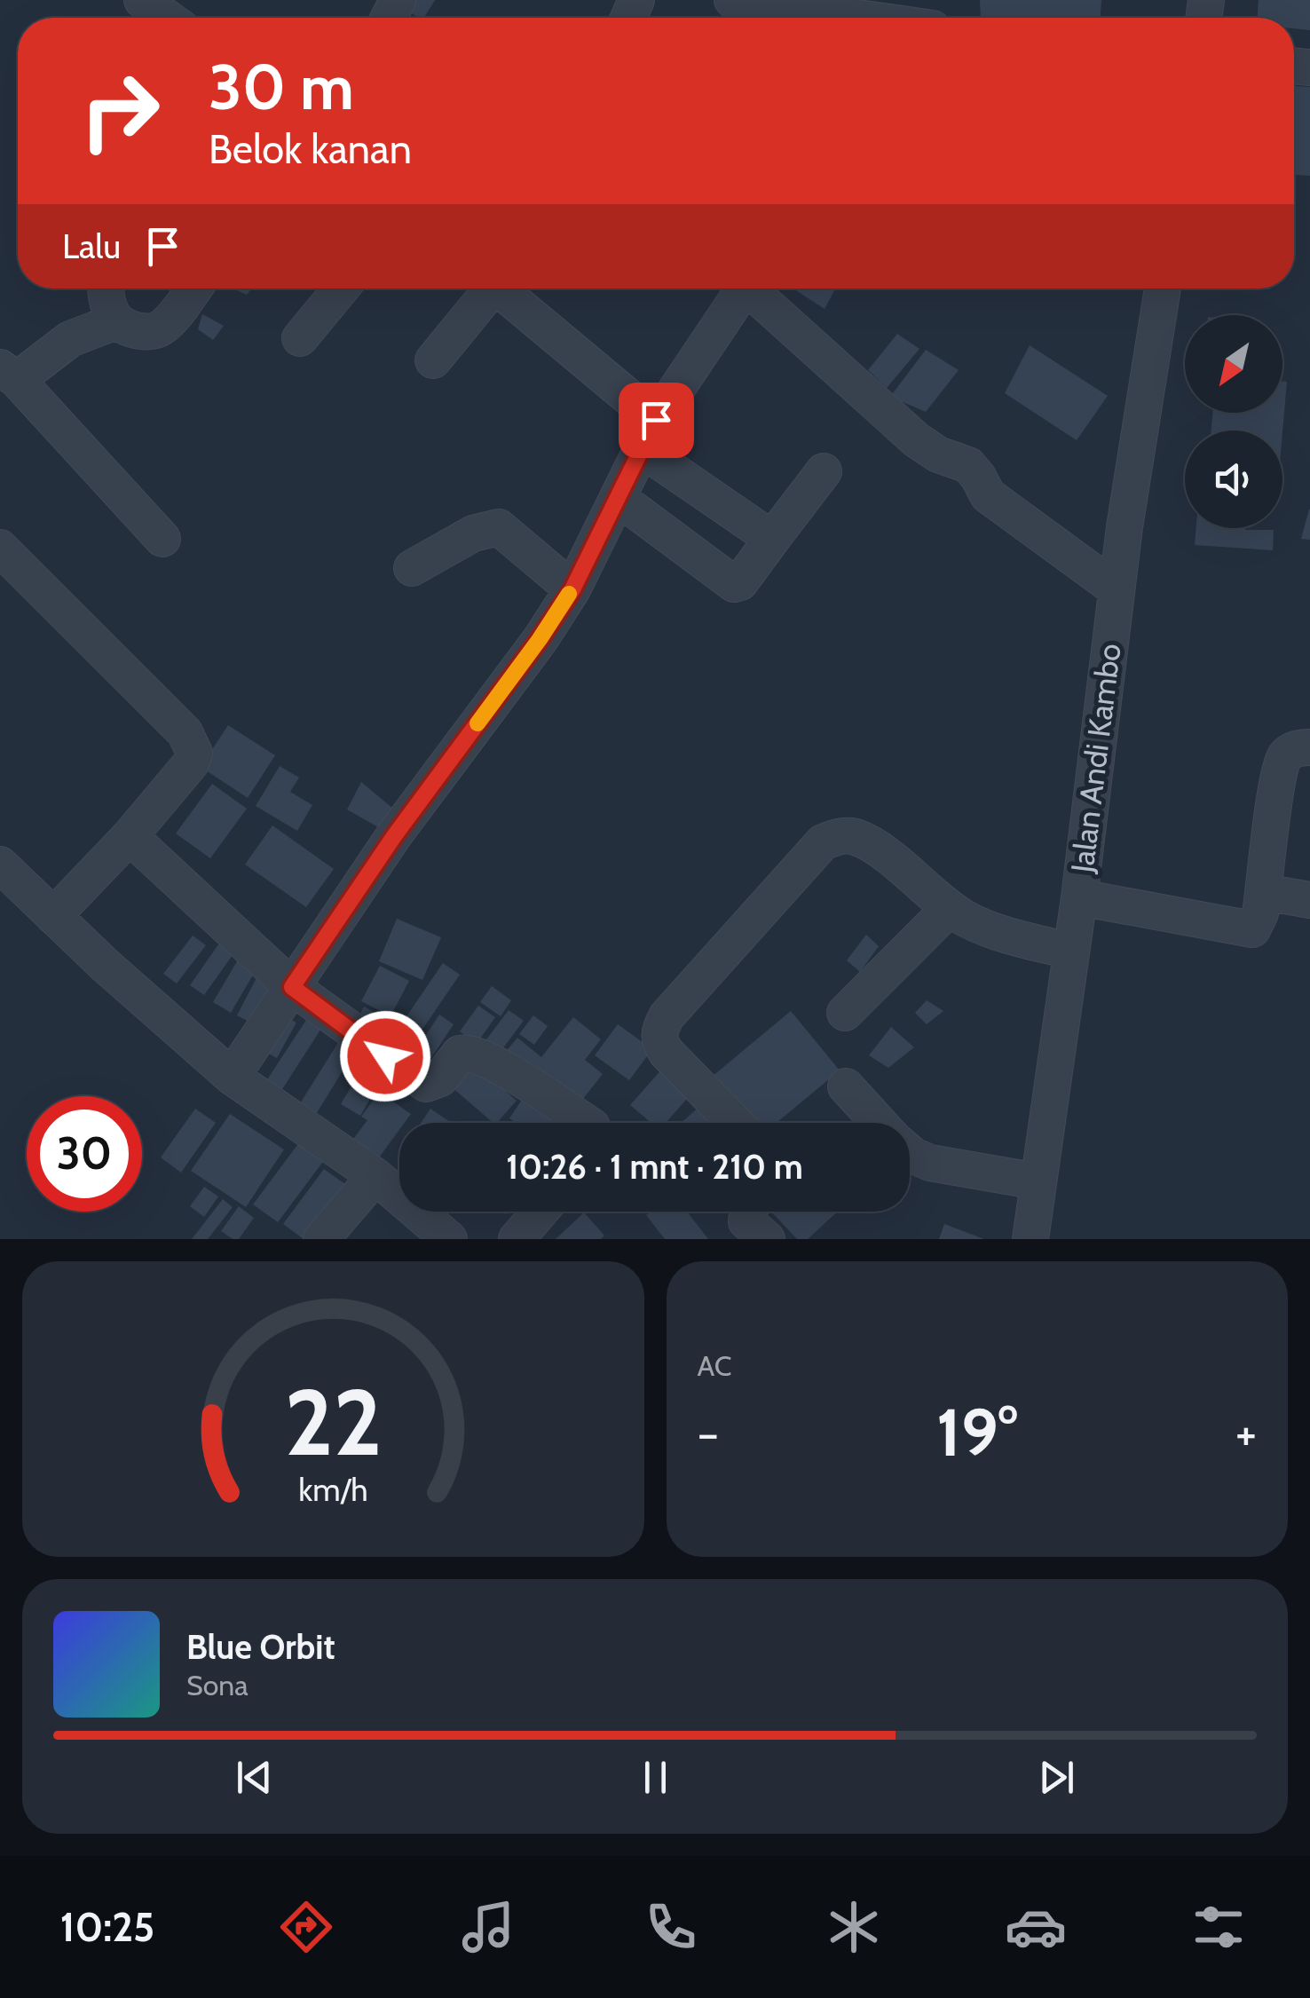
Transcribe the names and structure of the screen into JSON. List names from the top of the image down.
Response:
{
  "streets": {
    "street": ["Jalan Andi Kambo"]
  },
  "north": "bottom left",
  "page": {
    "turn": ["30 m", "Belok kanan"],
    "then": "Lalu",
    "limit": "30",
    "trip": "10:26 · 1 mnt · 210 m",
    "tile": "AC",
    "heat": ["−", "19°", "+"],
    "song": ["Blue Orbit", "Sona"],
    "tabs": "10:25",
    "gauge": ["22", "km/h"]
  }
}
